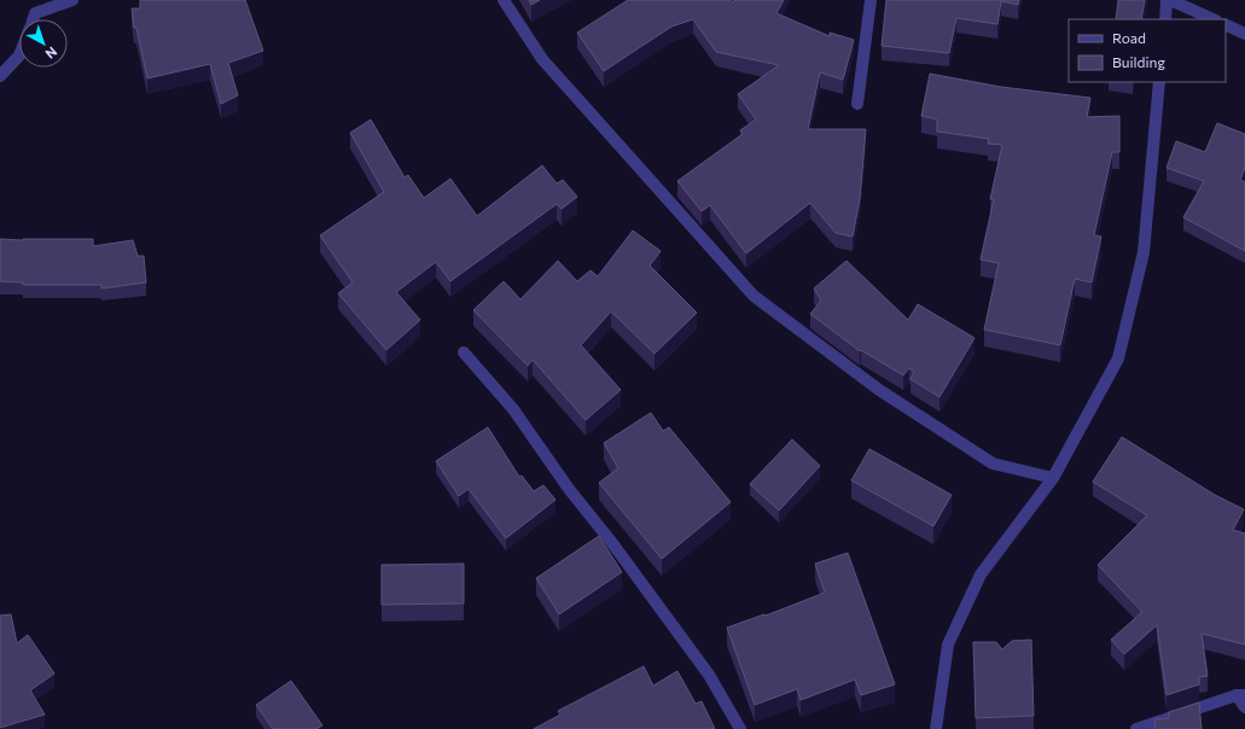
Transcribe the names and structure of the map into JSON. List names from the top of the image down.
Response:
{
  "legend": ["Road", "Building"],
  "north": "bottom right"
}
